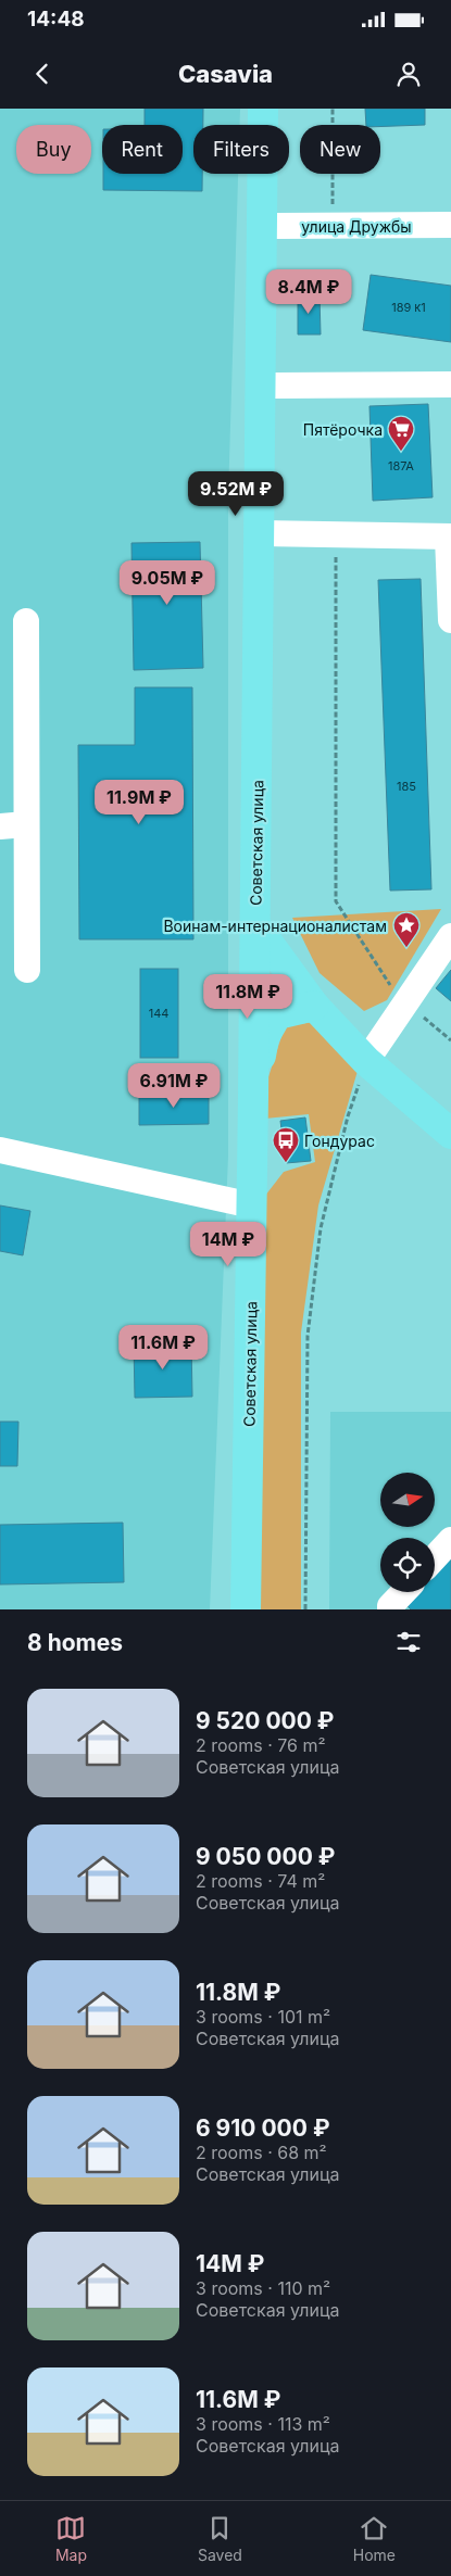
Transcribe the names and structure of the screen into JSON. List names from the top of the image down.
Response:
{
  "streets": {
    "main road": ["Советская улица"],
    "street": ["улица Дружбы"]
  },
  "crossings": [
    ["улица Дружбы", "Советская улица"]
  ],
  "places": {
    "supermarket": ["Пятёрочка"],
    "place": ["Воинам-интернационалистам"],
    "bus stop": ["Гондурас"]
  },
  "house_numbers": [
    "189 к1",
    "187А",
    "185",
    "144"
  ],
  "north": "right",
  "page": {
    "status": "14:48",
    "header": "Casavia",
    "chip": [
      "Buy",
      "Rent",
      "Filters",
      "New"
    ],
    "price": [
      "8.4M ₽",
      "9.52M ₽",
      "9.05M ₽",
      "11.9M ₽",
      "11.8M ₽",
      "6.91M ₽",
      "14M ₽",
      "11.6M ₽"
    ],
    "heading": "8 homes",
    "list": [
      {
        "name": "9 520 000 ₽",
        "note": "2 rooms · 76 m² · Советская улица"
      },
      {
        "name": "9 050 000 ₽",
        "note": "2 rooms · 74 m² · Советская улица"
      },
      {
        "name": "11.8M ₽",
        "note": "3 rooms · 101 m² · Советская улица"
      },
      {
        "name": "6 910 000 ₽",
        "note": "2 rooms · 68 m² · Советская улица"
      },
      {
        "name": "14M ₽",
        "note": "3 rooms · 110 m² · Советская улица"
      },
      {
        "name": "11.6M ₽",
        "note": "3 rooms · 113 m² · Советская улица"
      }
    ],
    "tabs": ["Map", "Saved", "Home"]
  }
}
